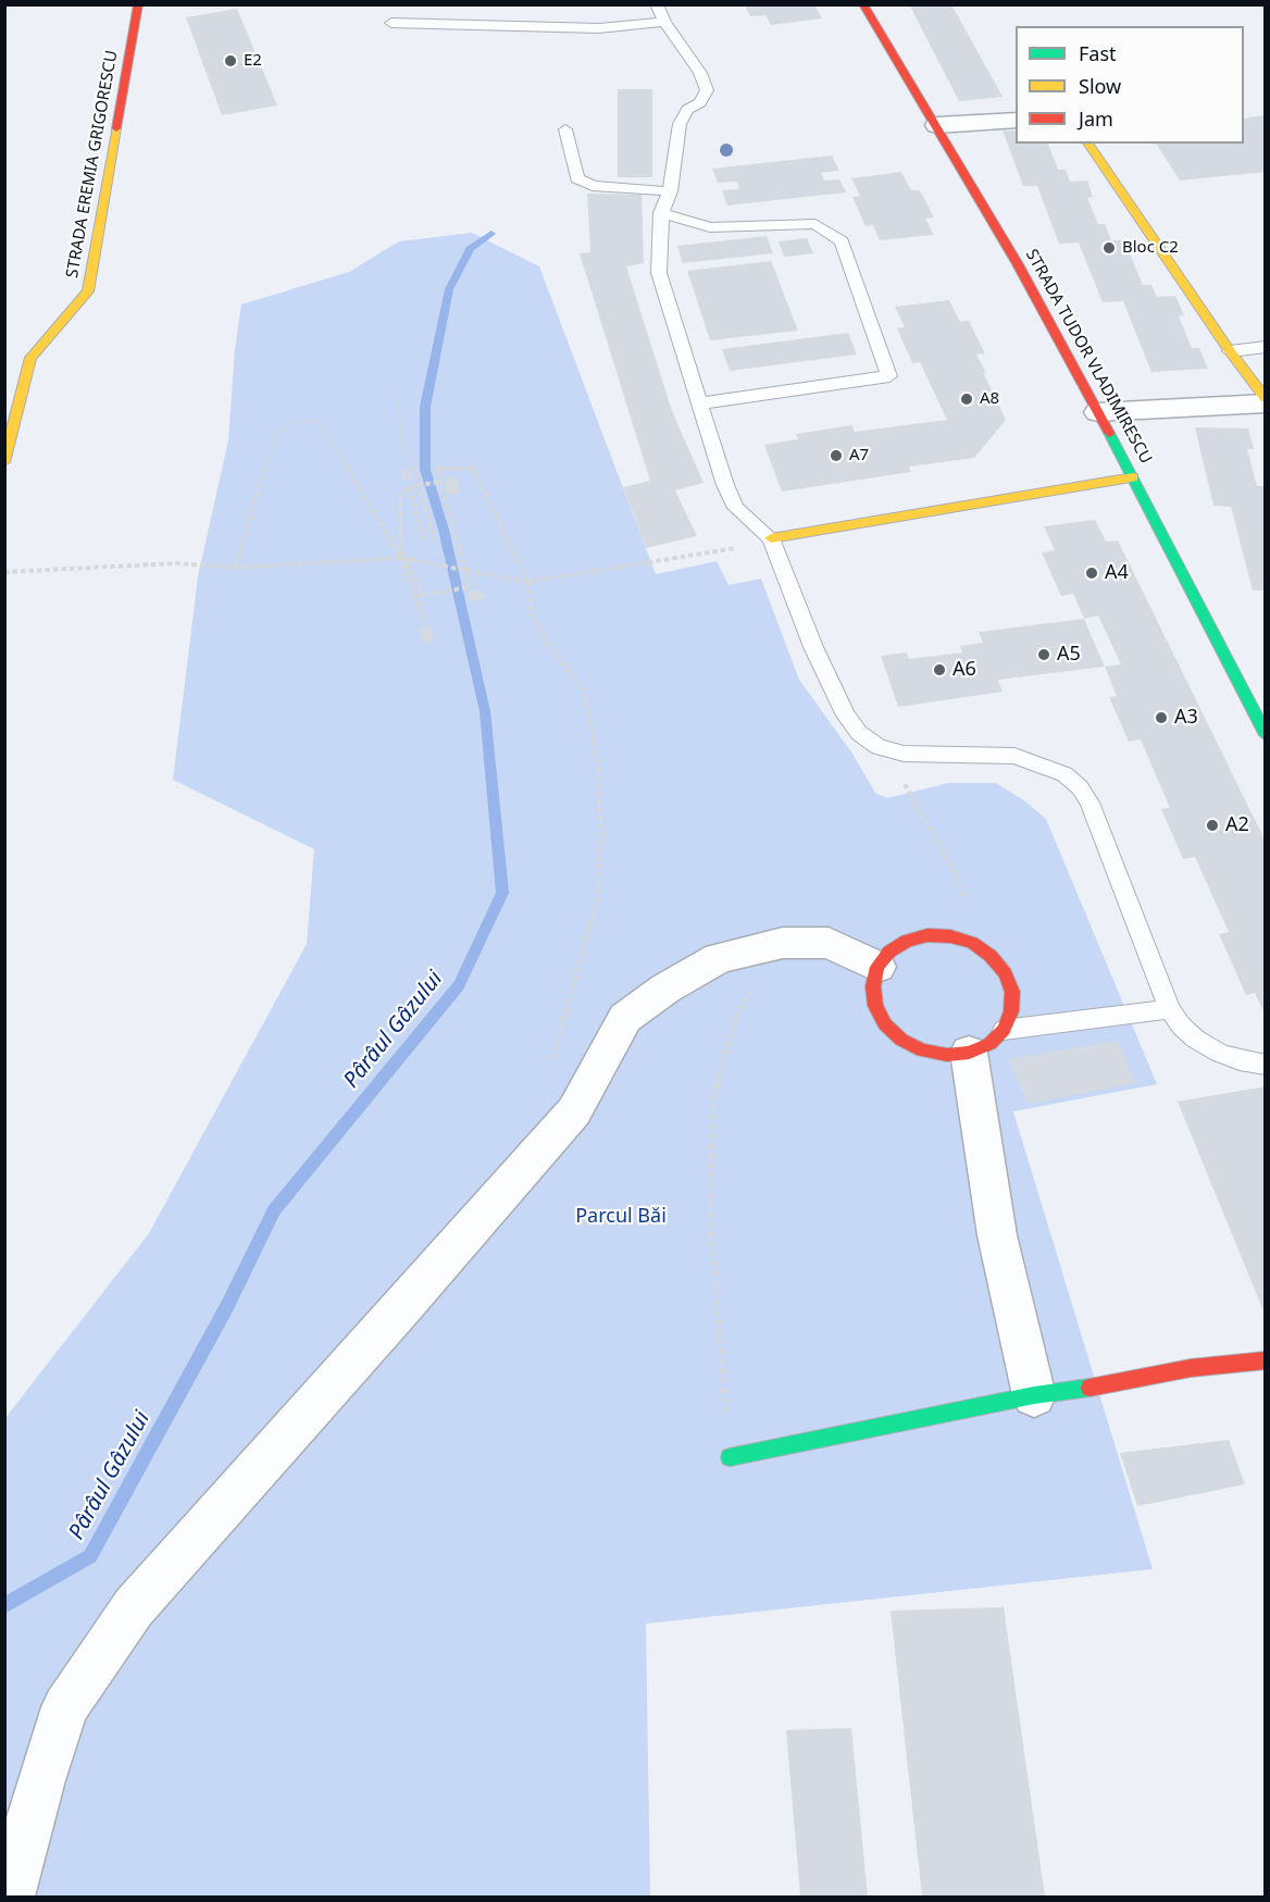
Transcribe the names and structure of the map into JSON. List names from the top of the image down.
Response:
{
  "streets": {
    "street": ["STRADA EREMIA GRIGORESCU", "STRADA TUDOR VLADIMIRESCU"]
  },
  "water": ["Pârâul Gâzului"],
  "parks": ["Parcul Băi"],
  "places": [
    "E2",
    "Bloc C2",
    "A8",
    "A7",
    "A4",
    "A5",
    "A6",
    "A3",
    "A2"
  ],
  "legend": ["Fast", "Slow", "Jam"]
}
